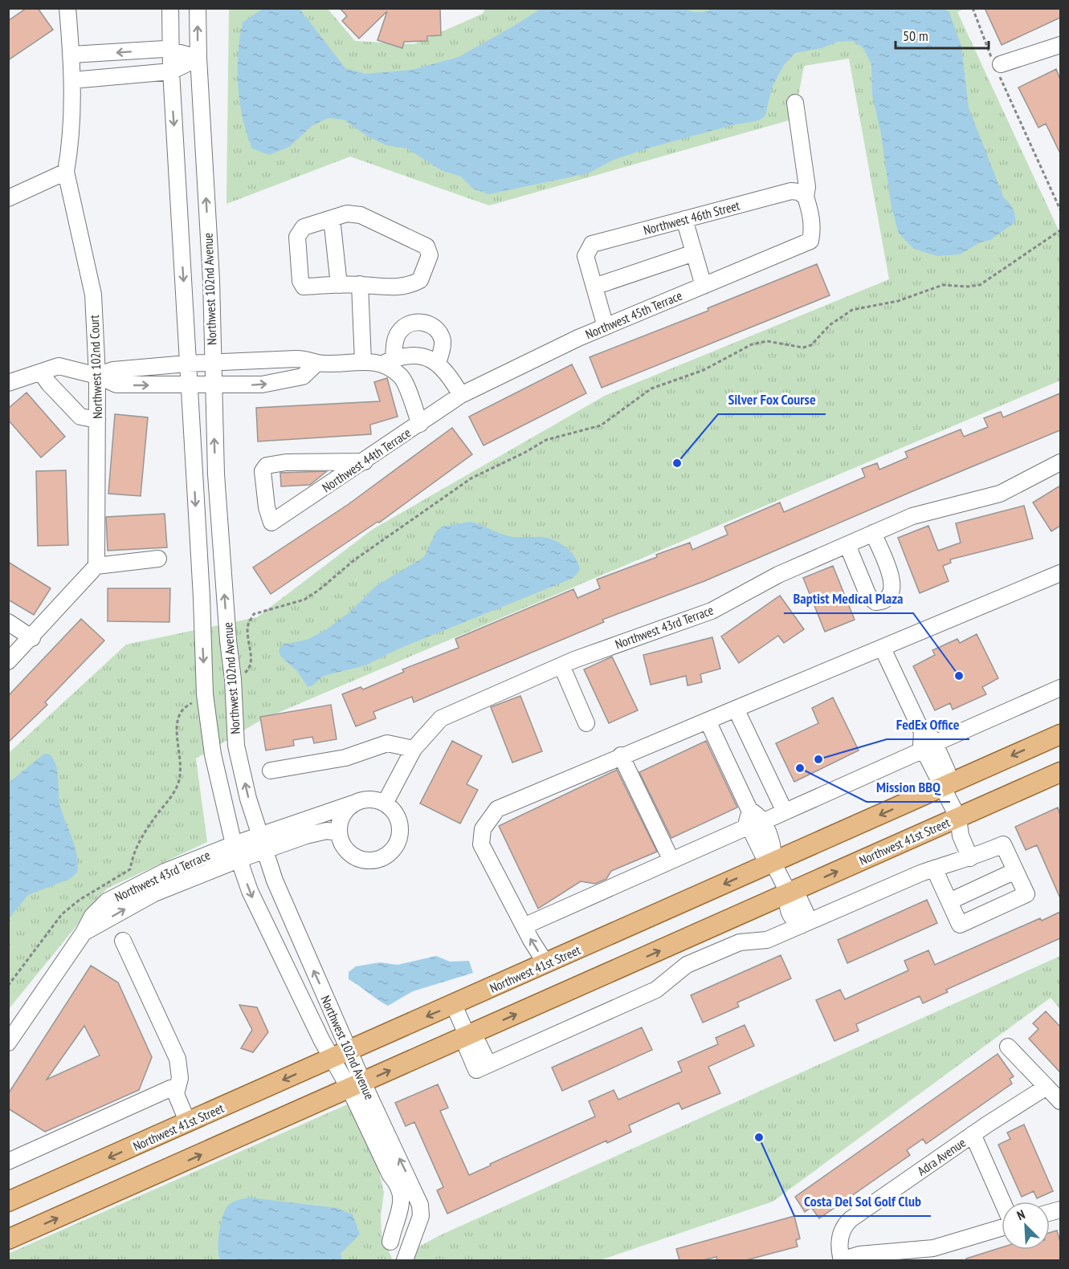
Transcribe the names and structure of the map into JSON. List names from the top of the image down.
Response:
{
  "streets": {
    "main road": ["Northwest 41st Street"],
    "street": [
      "Northwest 46th Street",
      "Northwest 102nd Avenue",
      "Northwest 45th Terrace",
      "Northwest 102nd Court",
      "Northwest 44th Terrace",
      "Northwest 43rd Terrace",
      "Adra Avenue"
    ]
  },
  "crossings": [
    ["Northwest 46th Street", "Northwest 45th Terrace"],
    ["Northwest 102nd Avenue", "Northwest 43rd Terrace"],
    ["Northwest 102nd Avenue", "Northwest 41st Street"],
    ["Northwest 45th Terrace", "Northwest 44th Terrace"]
  ],
  "places": [
    "Silver Fox Course",
    "Baptist Medical Plaza",
    "FedEx Office",
    "Mission BBQ",
    "Costa Del Sol Golf Club"
  ],
  "scale_bar": "50 m",
  "north": "top left"
}
